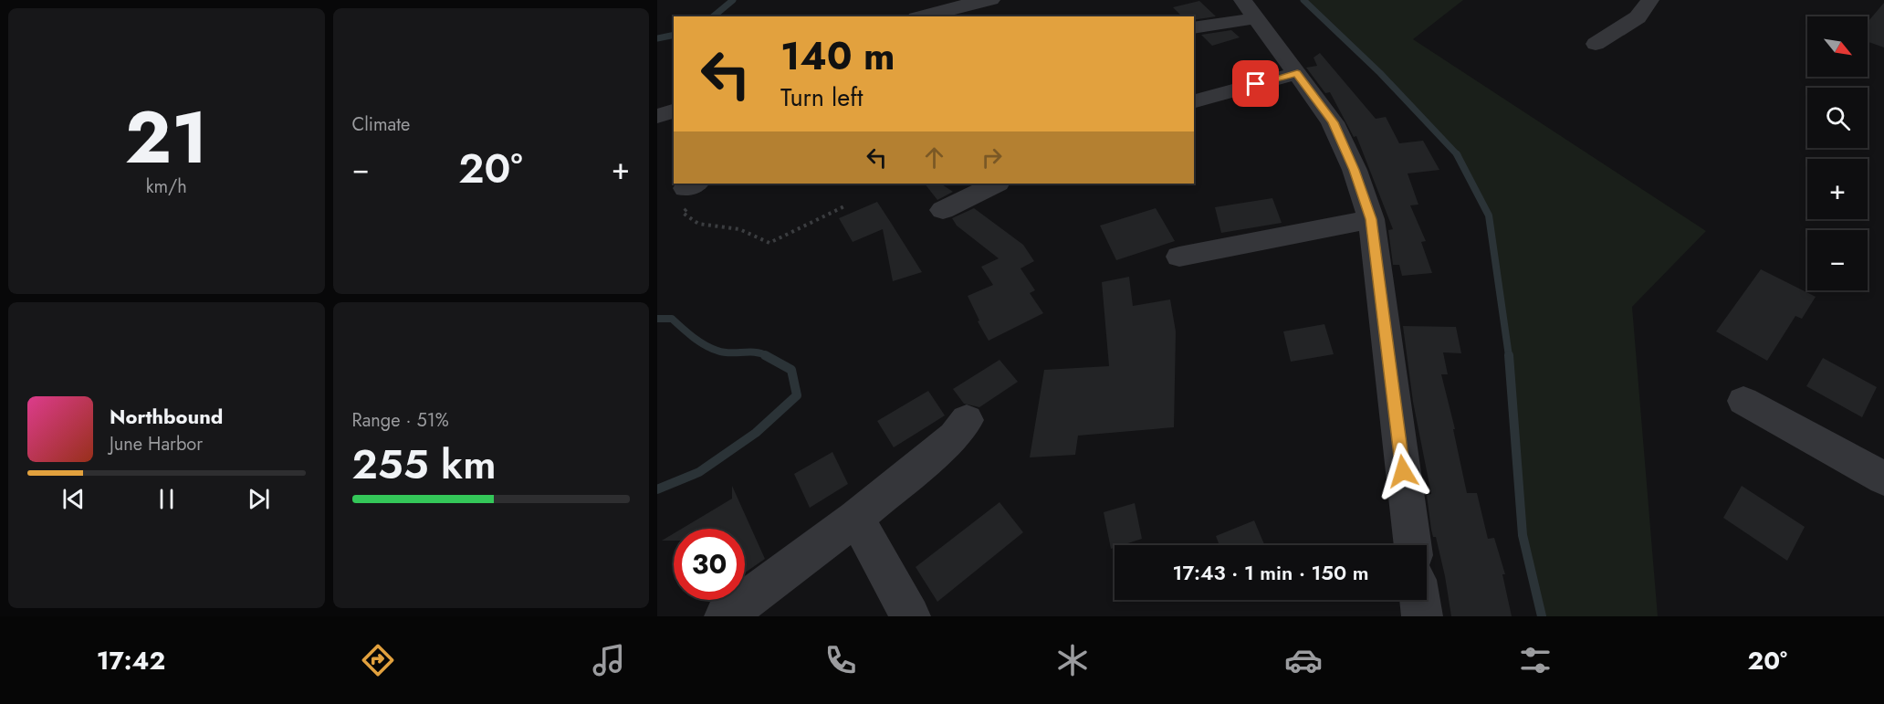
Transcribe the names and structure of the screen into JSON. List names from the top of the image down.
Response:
{
  "north": "bottom right",
  "page": {
    "tile": [
      ["21", "km/h"],
      "Climate",
      ["Range · 51%", "255 km"]
    ],
    "map_buttons": ["+", "−"],
    "turn": ["140 m", "Turn left"],
    "heat": ["−", "20°", "+"],
    "song": ["Northbound", "June Harbor"],
    "limit": "30",
    "trip": "17:43 · 1 min · 150 m",
    "tabs": ["17:42", "20°"]
  }
}
